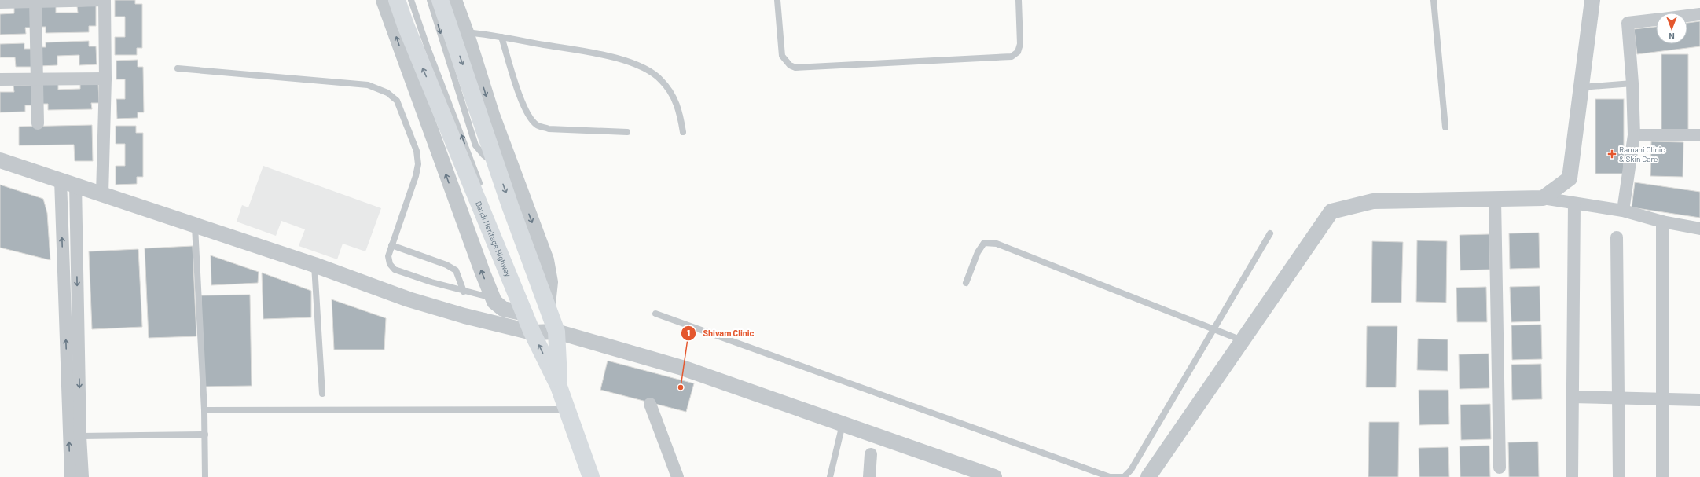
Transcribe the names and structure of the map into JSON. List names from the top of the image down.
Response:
{
  "streets": {
    "highway": ["Dandi Heritage Highway"]
  },
  "places": {
    "health": ["Ramani Clinic & Skin Care"],
    "other": ["Shivam Clinic"]
  },
  "north": "bottom"
}
